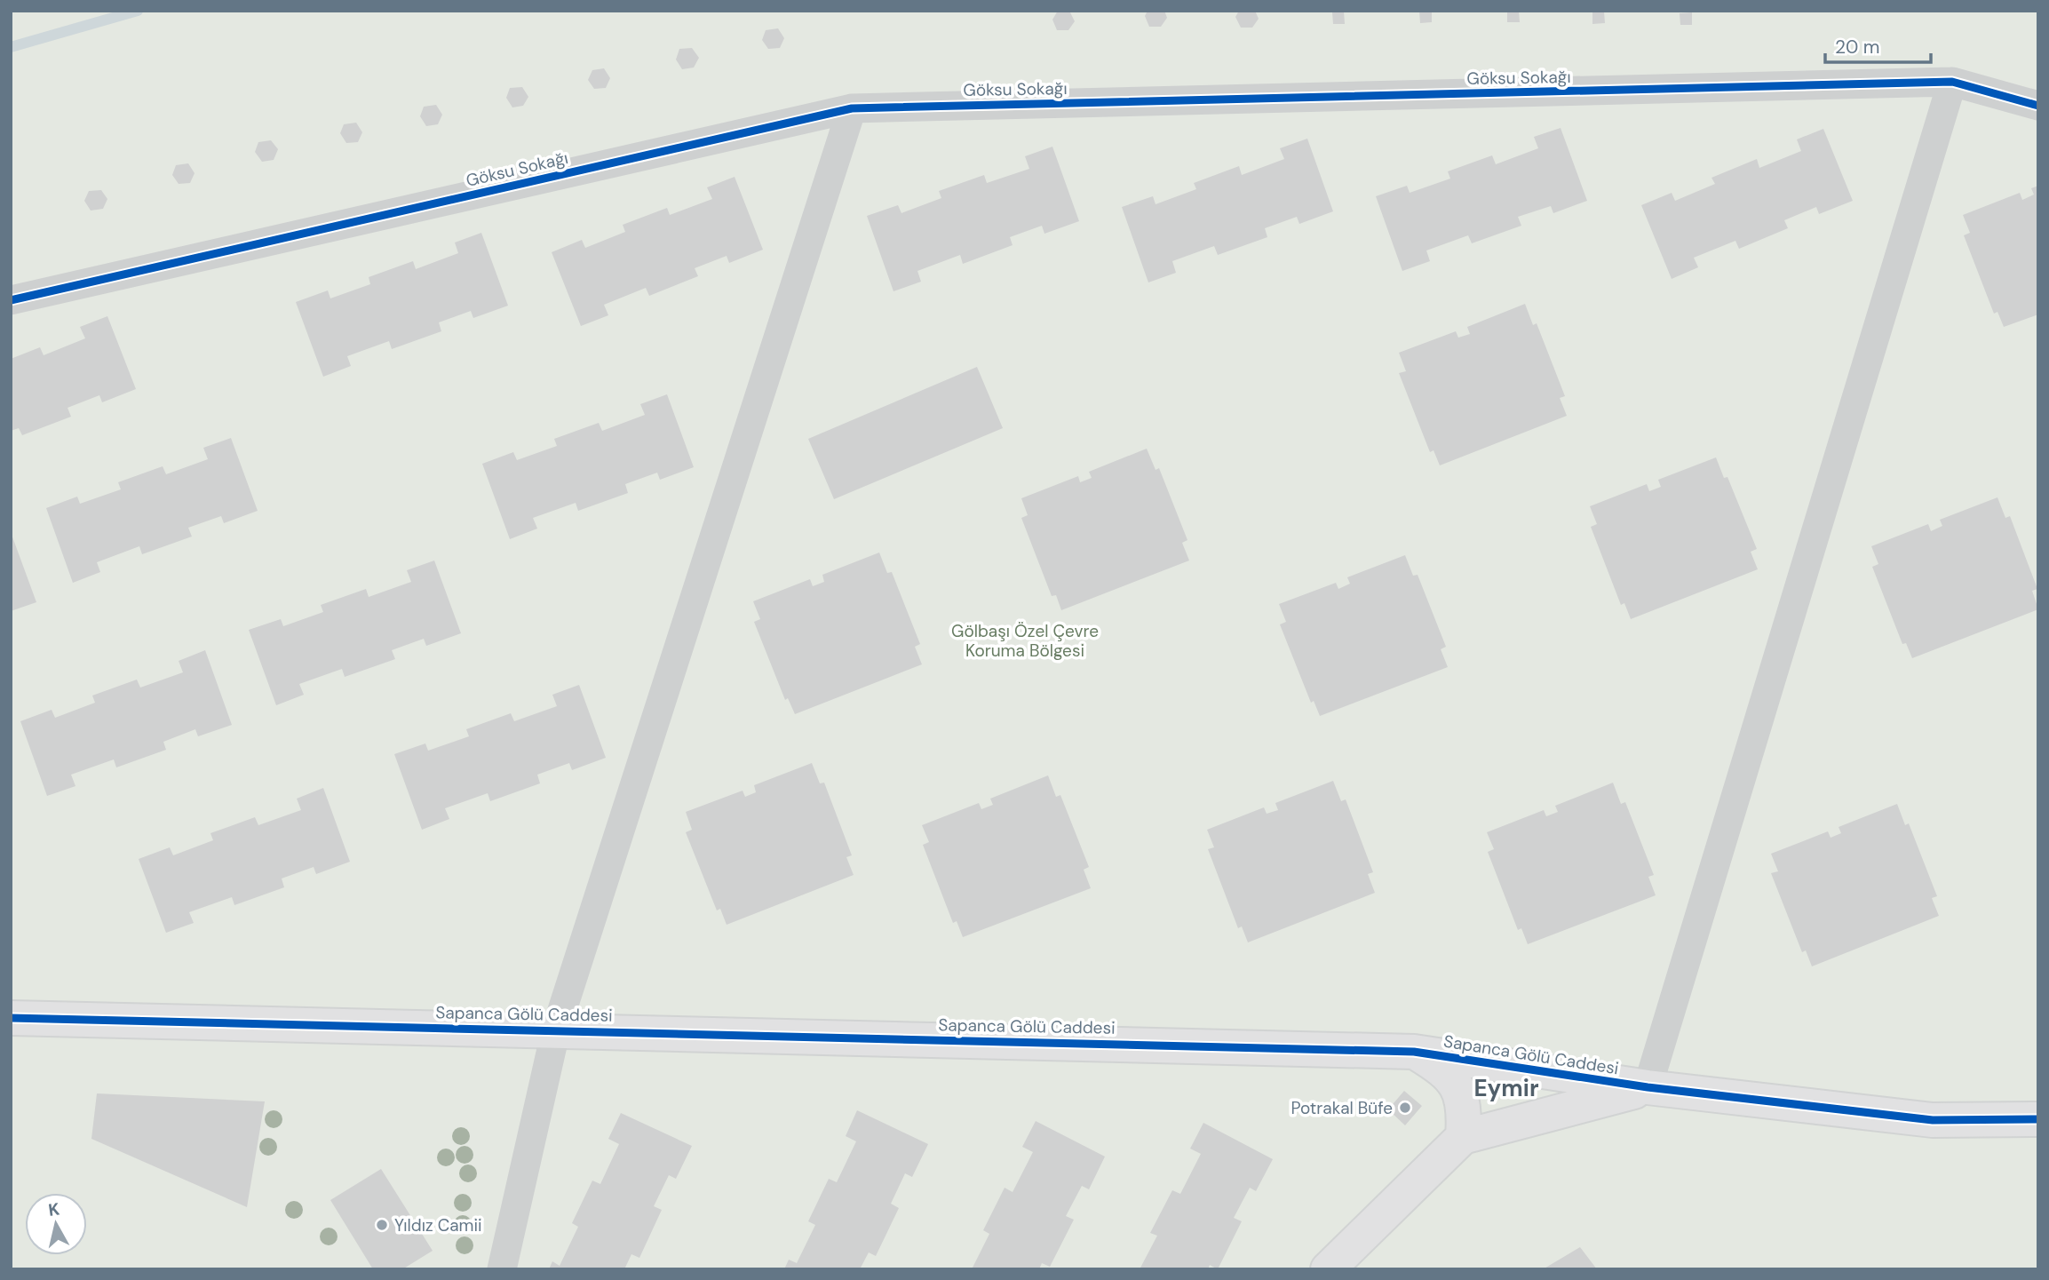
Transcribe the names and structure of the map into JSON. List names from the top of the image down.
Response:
{
  "streets": {
    "street": ["Göksu Sokağı", "Sapanca Gölü Caddesi"]
  },
  "districts": ["Eymir"],
  "parks": ["Gölbaşı Özel Çevre Koruma Bölgesi"],
  "places": ["Potrakal Büfe", "Yıldız Camii"],
  "scale_bar": "20 m",
  "north": "top"
}
